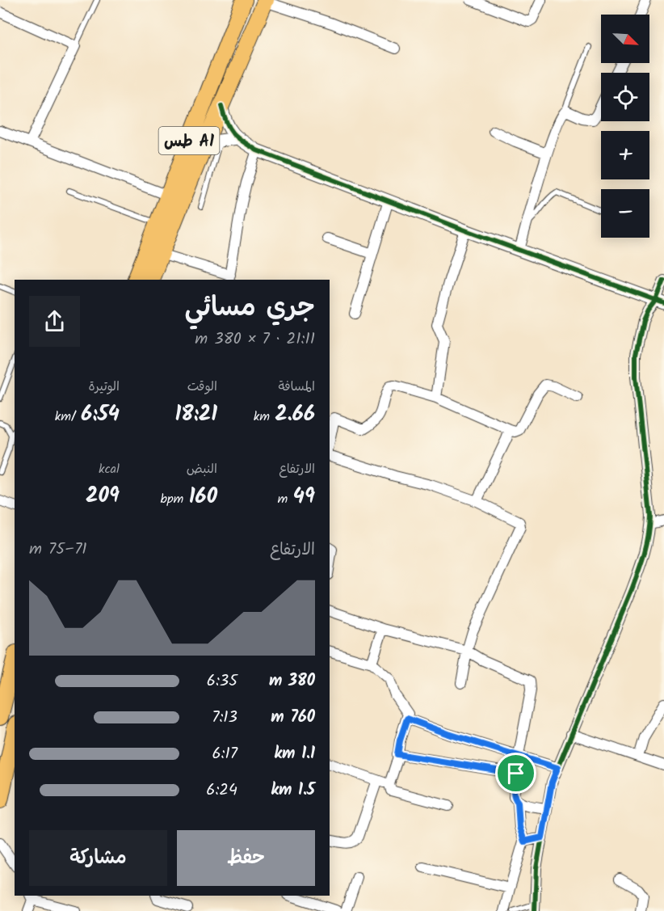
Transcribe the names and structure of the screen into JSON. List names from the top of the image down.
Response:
{
  "streets": {
    "highway": ["طس A1"]
  },
  "north": "bottom right",
  "page": {
    "map_buttons": ["+", "−"],
    "heading": ["جري مسائي", "21:11 · 7 × 380 m"],
    "stats": [
      ["المسافة", "2.66 km"],
      ["الوقت", "18:21"],
      ["الوتيرة", "6:54 /km"],
      ["الارتفاع", "49 m"],
      ["النبض", "160 bpm"],
      ["kcal", "209"]
    ],
    "chart": ["الارتفاع", "71–75 m"],
    "list": [
      {
        "name": "380 m",
        "note": "6:35"
      },
      {
        "name": "760 m",
        "note": "7:13"
      },
      {
        "name": "1.1 km",
        "note": "6:17"
      },
      {
        "name": "1.5 km",
        "note": "6:24"
      }
    ],
    "buttons": ["حفظ", "مشاركة"]
  }
}
